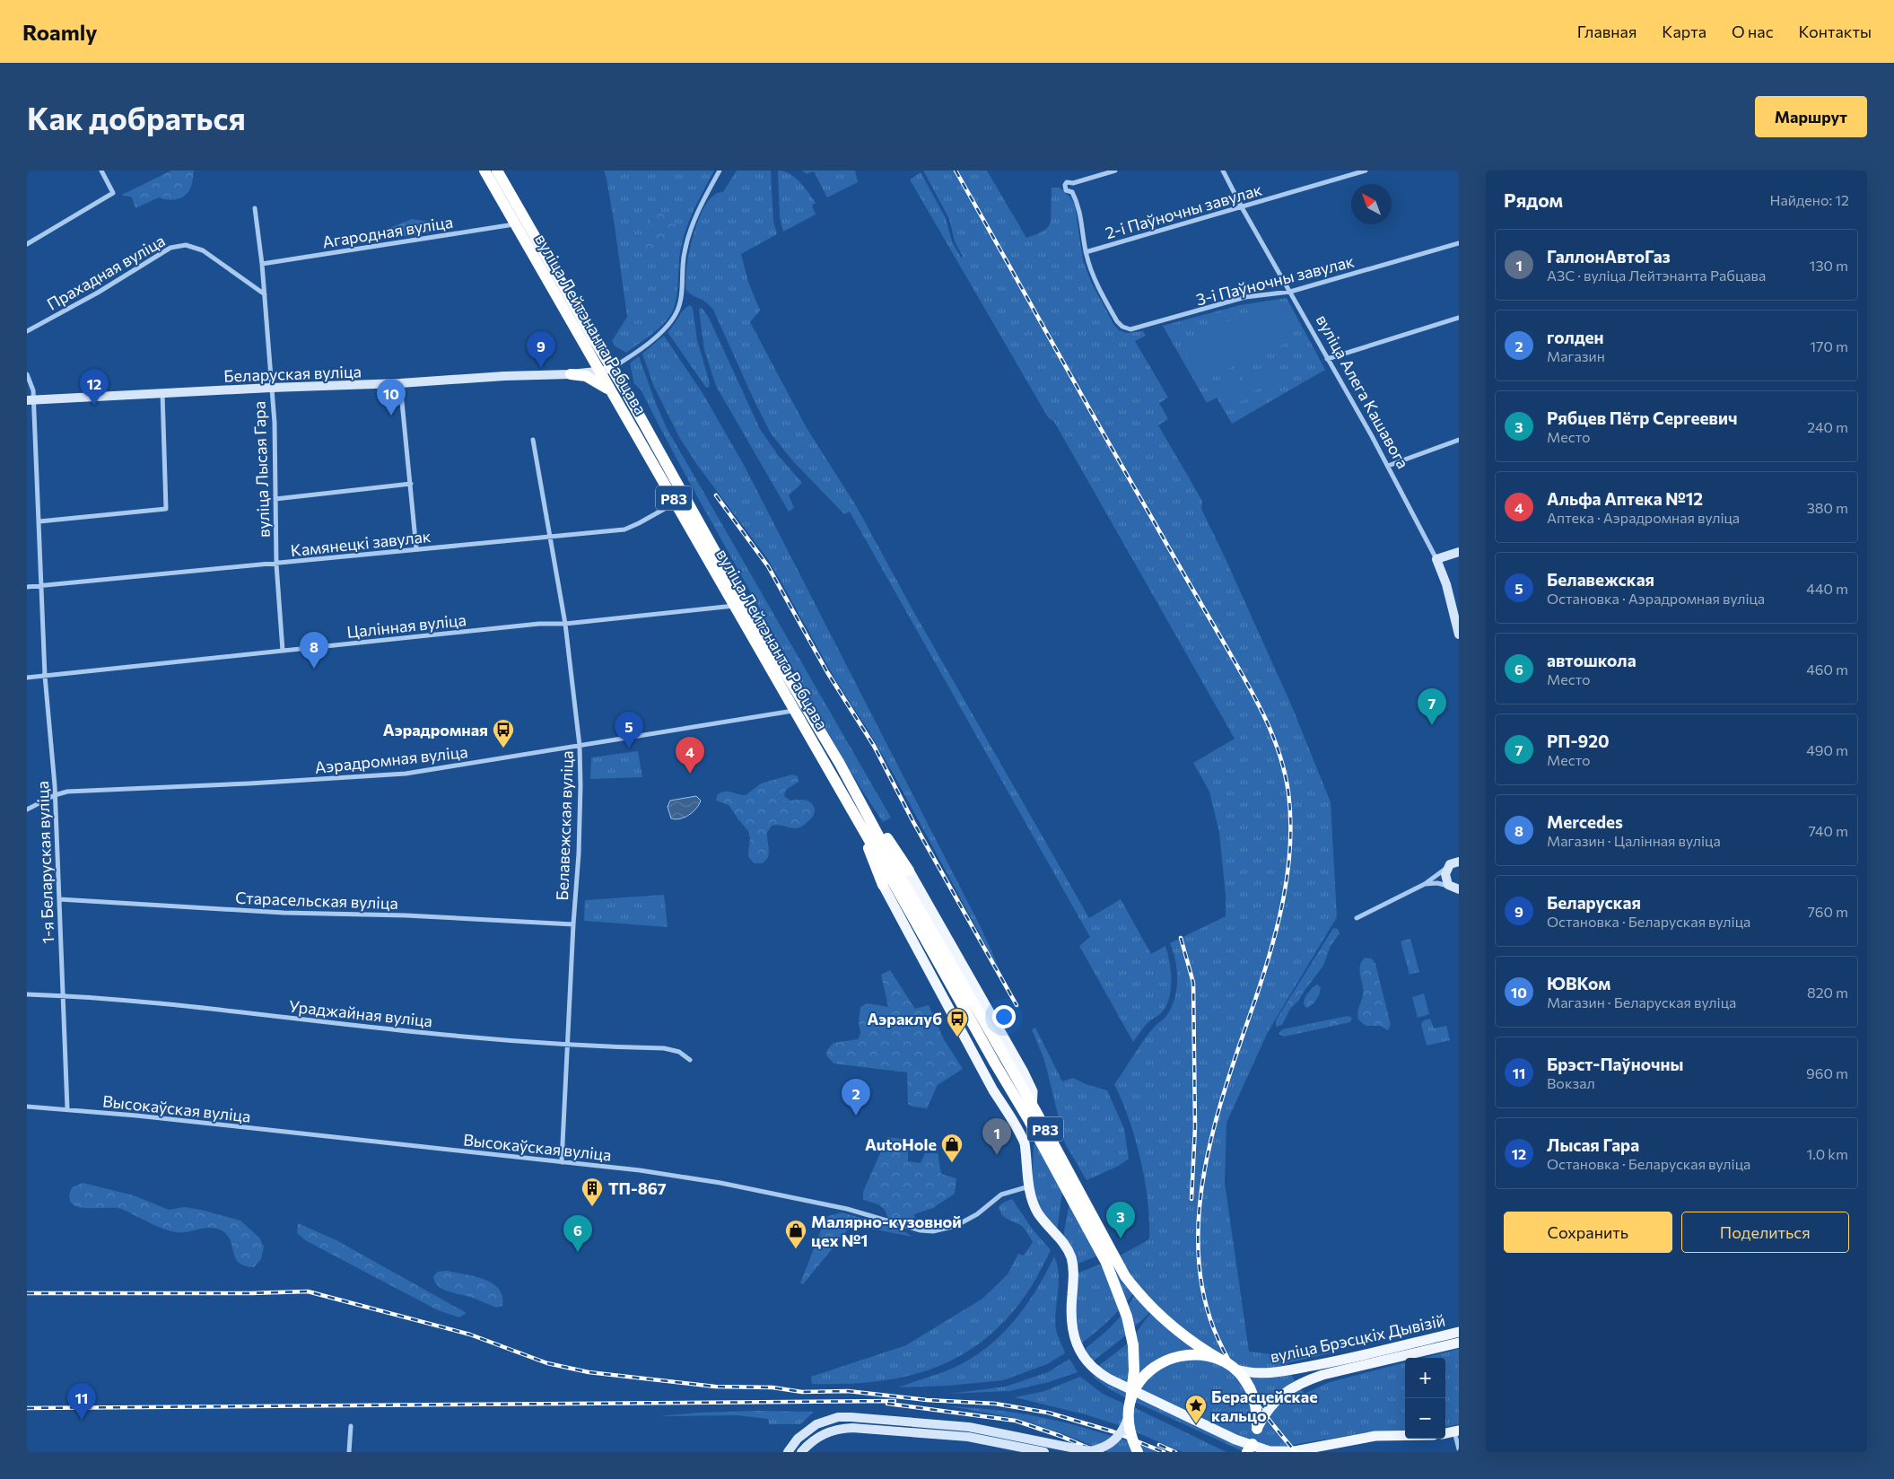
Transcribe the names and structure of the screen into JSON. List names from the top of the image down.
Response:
{
  "streets": {
    "highway": ["вуліца Лейтэнанта Рабцава", "Р83"],
    "main road": ["Беларуская вуліца", "вуліца Алега Кашавога", "вуліца Брэсцкіх Дывізій"],
    "street": [
      "2-і Паўночны завулак",
      "Агародная вуліца",
      "Прахадная вуліца",
      "3-і Паўночны завулак",
      "вуліца Лысая Гара",
      "Камянецкі завулак",
      "Цалінная вуліца",
      "Аэрадромная вуліца",
      "Белавежская вуліца",
      "1-я Беларуская вуліца",
      "Старасельская вуліца",
      "Ураджайная вуліца",
      "Высокаўская вуліца"
    ]
  },
  "crossings": [
    ["2-і Паўночны завулак", "3-і Паўночны завулак"],
    ["2-і Паўночны завулак", "вуліца Алега Кашавога"],
    ["Агародная вуліца", "вуліца Лейтэнанта Рабцава"],
    ["Агародная вуліца", "вуліца Лысая Гара"],
    ["Прахадная вуліца", "вуліца Лысая Гара"],
    ["3-і Паўночны завулак", "вуліца Алега Кашавога"],
    ["вуліца Лейтэнанта Рабцава", "Беларуская вуліца"],
    ["вуліца Лейтэнанта Рабцава", "Р83"],
    ["вуліца Лейтэнанта Рабцава", "Камянецкі завулак"],
    ["вуліца Лейтэнанта Рабцава", "Цалінная вуліца"],
    ["вуліца Лейтэнанта Рабцава", "Аэрадромная вуліца"],
    ["вуліца Лейтэнанта Рабцава", "Высокаўская вуліца"],
    ["Беларуская вуліца", "вуліца Лысая Гара"],
    ["Беларуская вуліца", "1-я Беларуская вуліца"],
    ["вуліца Лысая Гара", "Камянецкі завулак"],
    ["вуліца Лысая Гара", "Цалінная вуліца"],
    ["Р83", "вуліца Брэсцкіх Дывізій"],
    ["Камянецкі завулак", "Белавежская вуліца"],
    ["Камянецкі завулак", "1-я Беларуская вуліца"],
    ["Цалінная вуліца", "Белавежская вуліца"],
    ["Цалінная вуліца", "1-я Беларуская вуліца"],
    ["Аэрадромная вуліца", "Белавежская вуліца"],
    ["Аэрадромная вуліца", "1-я Беларуская вуліца"],
    ["Белавежская вуліца", "Старасельская вуліца"],
    ["Белавежская вуліца", "Ураджайная вуліца"],
    ["Белавежская вуліца", "Высокаўская вуліца"],
    ["1-я Беларуская вуліца", "Старасельская вуліца"],
    ["1-я Беларуская вуліца", "Ураджайная вуліца"],
    ["1-я Беларуская вуліца", "Высокаўская вуліца"]
  ],
  "places": {
    "bus stop": ["Аэрадромная", "Аэраклуб"],
    "shop": ["AutoHole", "Малярно-кузовной цех №1"],
    "building": ["ТП-867"],
    "place": ["Берасцейскае кальцо"]
  },
  "north": "top left",
  "page": {
    "header": "Roamly",
    "nav": [
      "Главная",
      "Карта",
      "О нас",
      "Контакты"
    ],
    "buttons": [
      "Маршрут",
      ["Сохранить", "Поделиться"]
    ],
    "title": "Как добраться",
    "heading": ["Рядом", "Найдено: 12"],
    "list": [
      {
        "mark": "1",
        "name": "ГаллонАвтоГаз",
        "note": "АЗС · вуліца Лейтэнанта Рабцава",
        "value": "130 m"
      },
      {
        "mark": "2",
        "name": "голден",
        "note": "Магазин",
        "value": "170 m"
      },
      {
        "mark": "3",
        "name": "Рябцев Пётр Сергеевич",
        "note": "Место",
        "value": "240 m"
      },
      {
        "mark": "4",
        "name": "Альфа Аптека №12",
        "note": "Аптека · Аэрадромная вуліца",
        "value": "380 m"
      },
      {
        "mark": "5",
        "name": "Белавежская",
        "note": "Остановка · Аэрадромная вуліца",
        "value": "440 m"
      },
      {
        "mark": "6",
        "name": "автошкола",
        "note": "Место",
        "value": "460 m"
      },
      {
        "mark": "7",
        "name": "РП-920",
        "note": "Место",
        "value": "490 m"
      },
      {
        "mark": "8",
        "name": "Mercedes",
        "note": "Магазин · Цалінная вуліца",
        "value": "740 m"
      },
      {
        "mark": "9",
        "name": "Беларуская",
        "note": "Остановка · Беларуская вуліца",
        "value": "760 m"
      },
      {
        "mark": "10",
        "name": "ЮВКом",
        "note": "Магазин · Беларуская вуліца",
        "value": "820 m"
      },
      {
        "mark": "11",
        "name": "Брэст-Паўночны",
        "note": "Вокзал",
        "value": "960 m"
      },
      {
        "mark": "12",
        "name": "Лысая Гара",
        "note": "Остановка · Беларуская вуліца",
        "value": "1.0 km"
      }
    ],
    "pins": [
      "9",
      "12",
      "10",
      "8",
      "7",
      "5",
      "4",
      "2",
      "1",
      "3",
      "6",
      "11"
    ],
    "map_buttons": ["+", "−"]
  }
}
